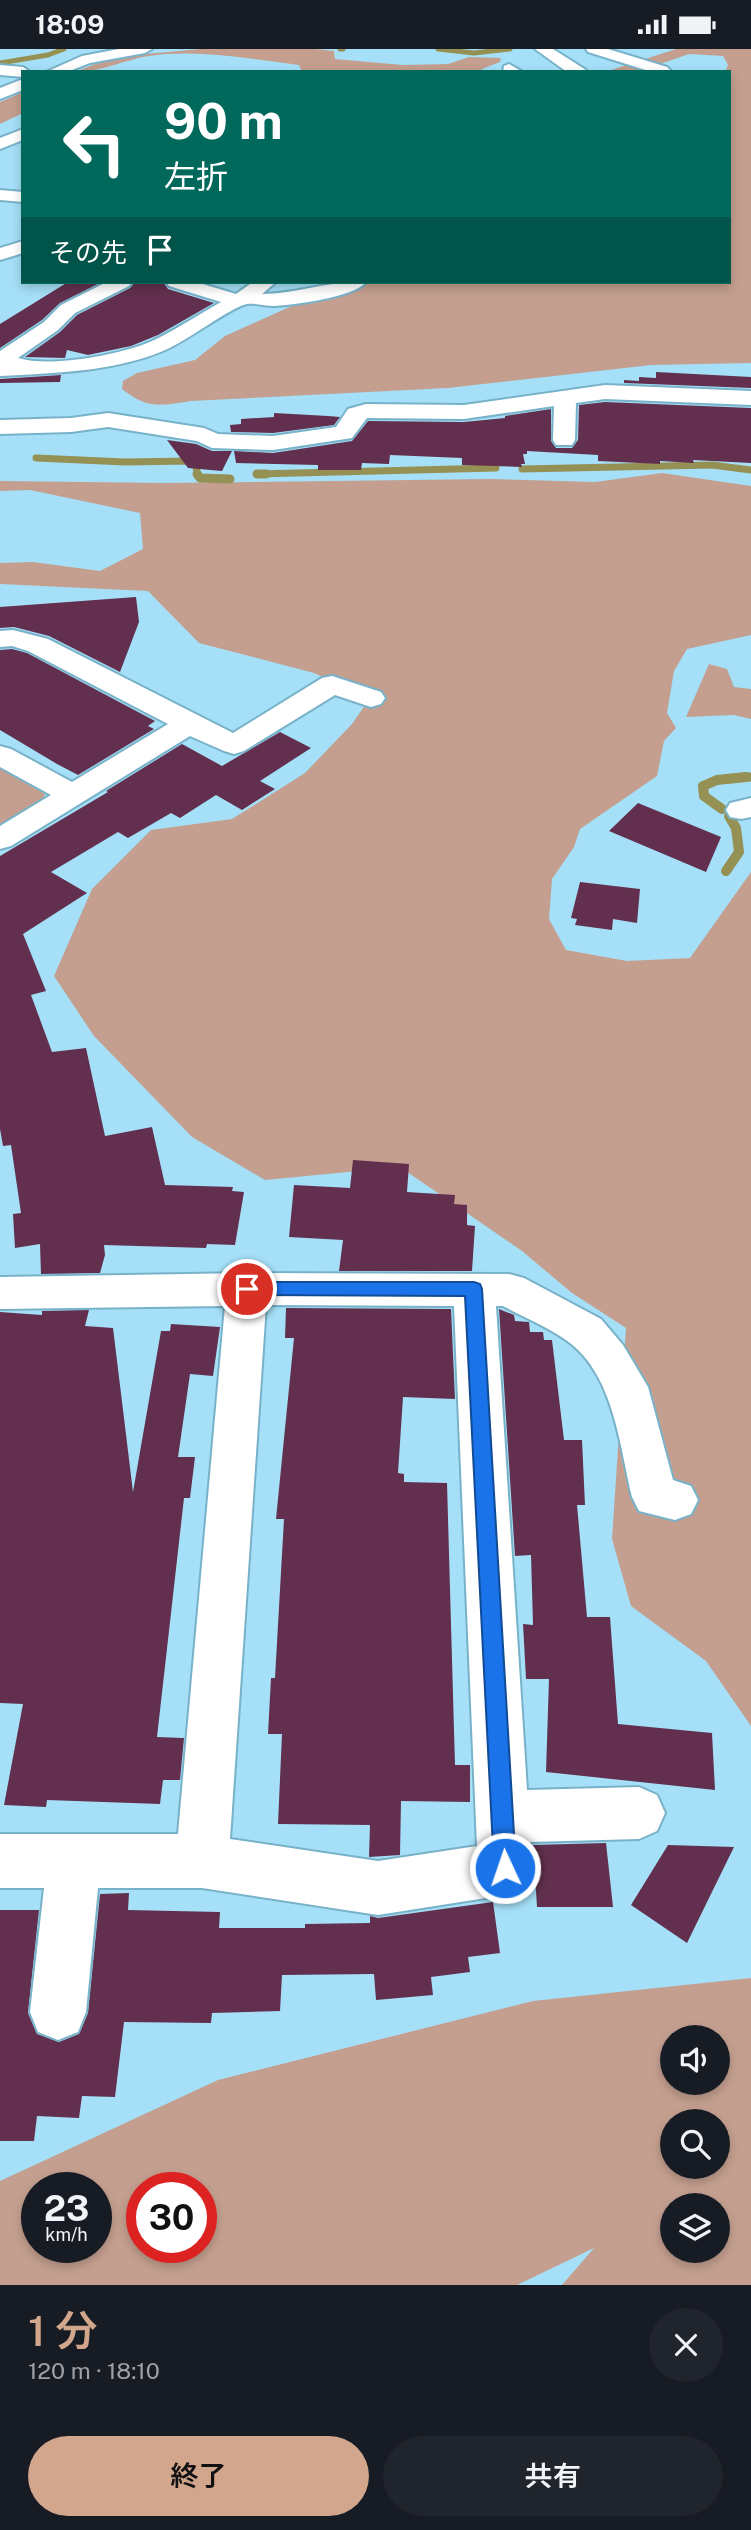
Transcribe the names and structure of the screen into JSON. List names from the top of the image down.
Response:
{
  "page": {
    "status": "18:09",
    "turn": ["90 m", "左折"],
    "then": "その先",
    "speed": "23 km/h",
    "limit": "30",
    "heading": ["1 分", "120 m · 18:10"],
    "buttons": ["終了", "共有"]
  }
}
